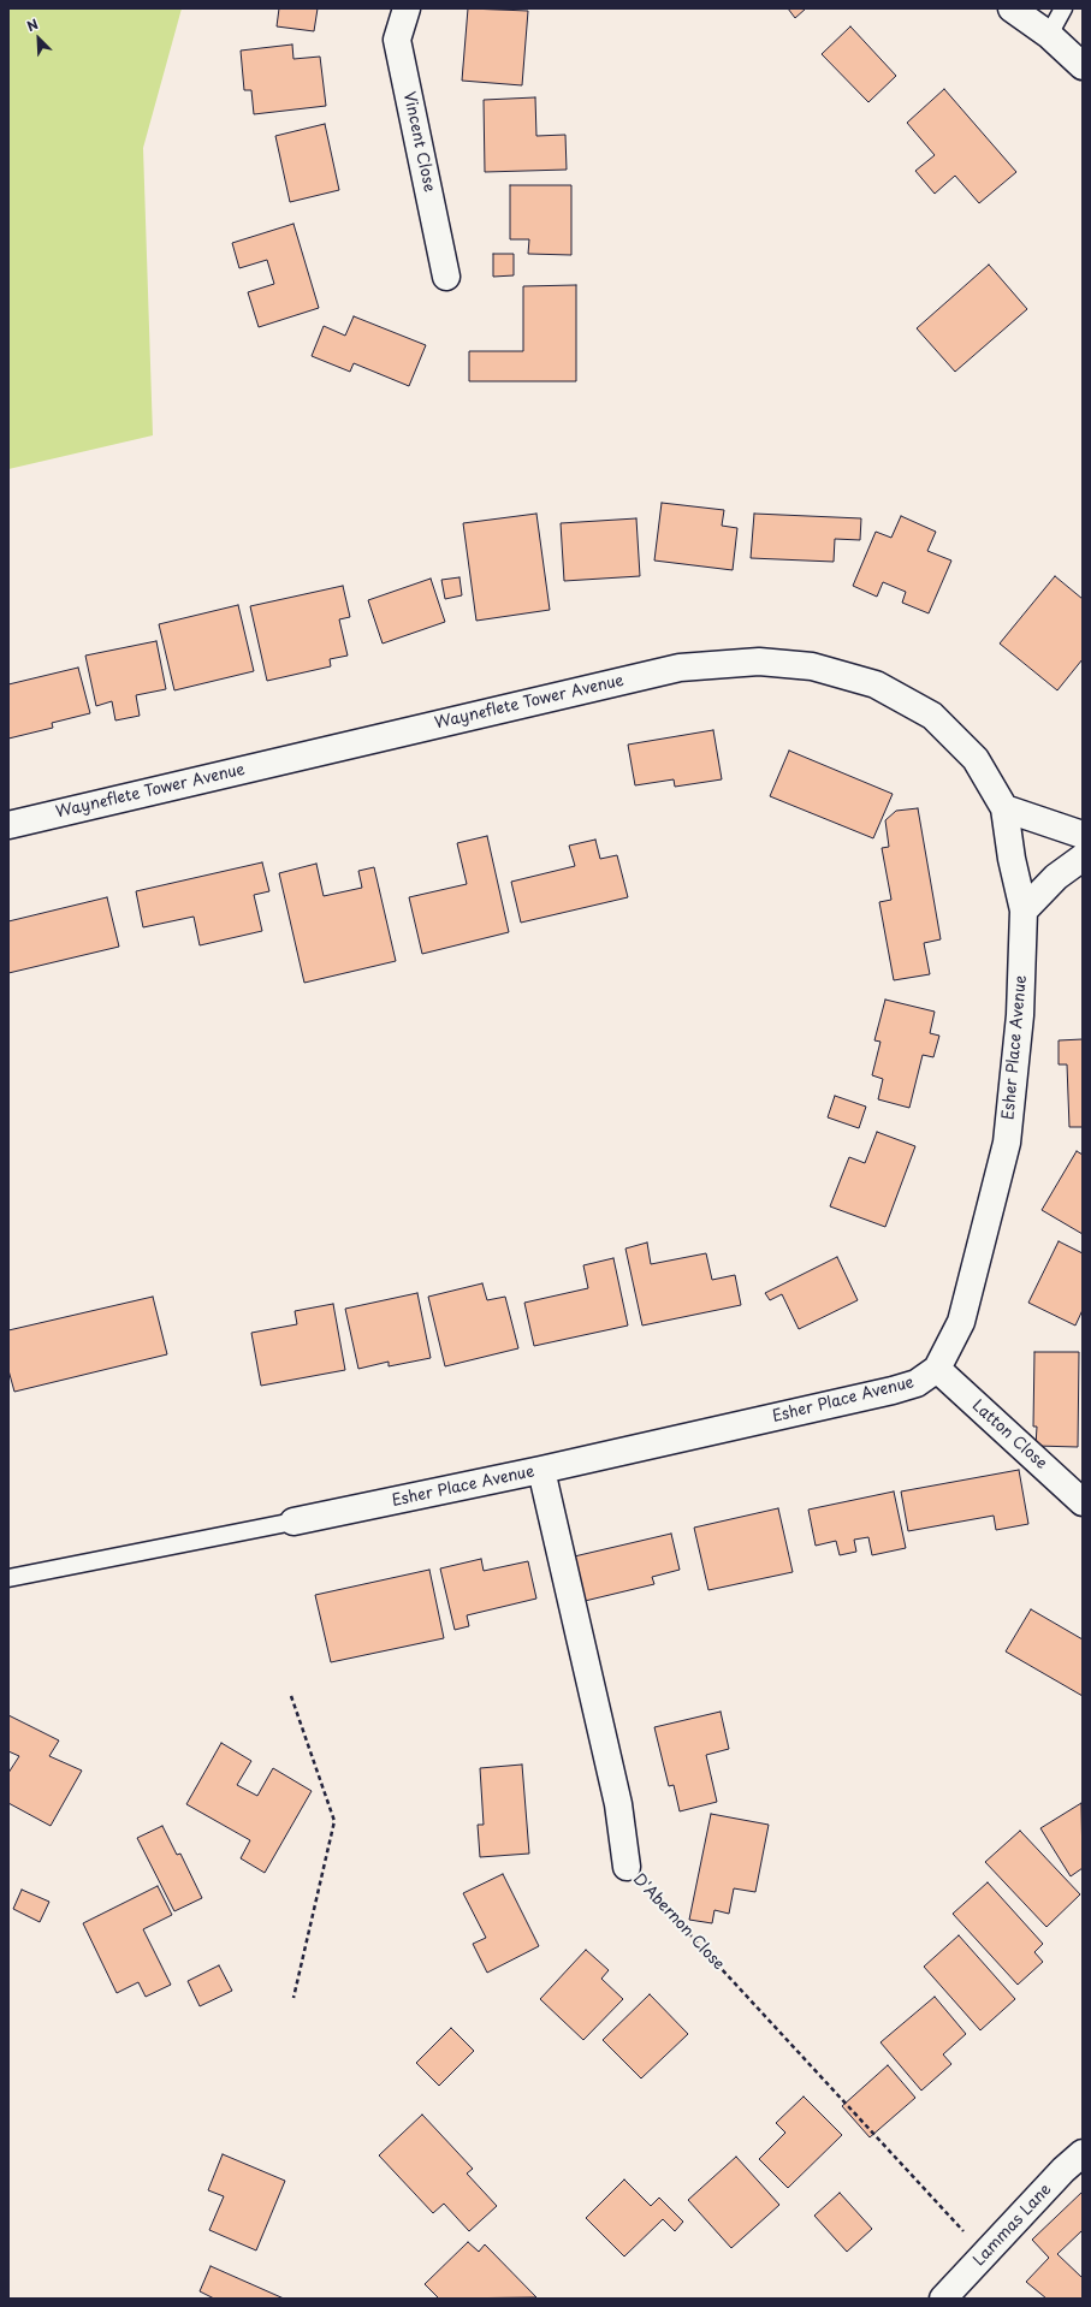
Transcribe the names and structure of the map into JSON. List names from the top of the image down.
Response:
{
  "streets": {
    "street": [
      "Vincent Close",
      "Wayneflete Tower Avenue",
      "Esher Place Avenue",
      "Latton Close",
      "D'Abernon Close",
      "Lammas Lane"
    ]
  },
  "crossings": [
    ["Wayneflete Tower Avenue", "Esher Place Avenue"],
    ["Esher Place Avenue", "Latton Close"],
    ["Esher Place Avenue", "D'Abernon Close"],
    ["D'Abernon Close", "Lammas Lane"]
  ],
  "north": "top left"
}
